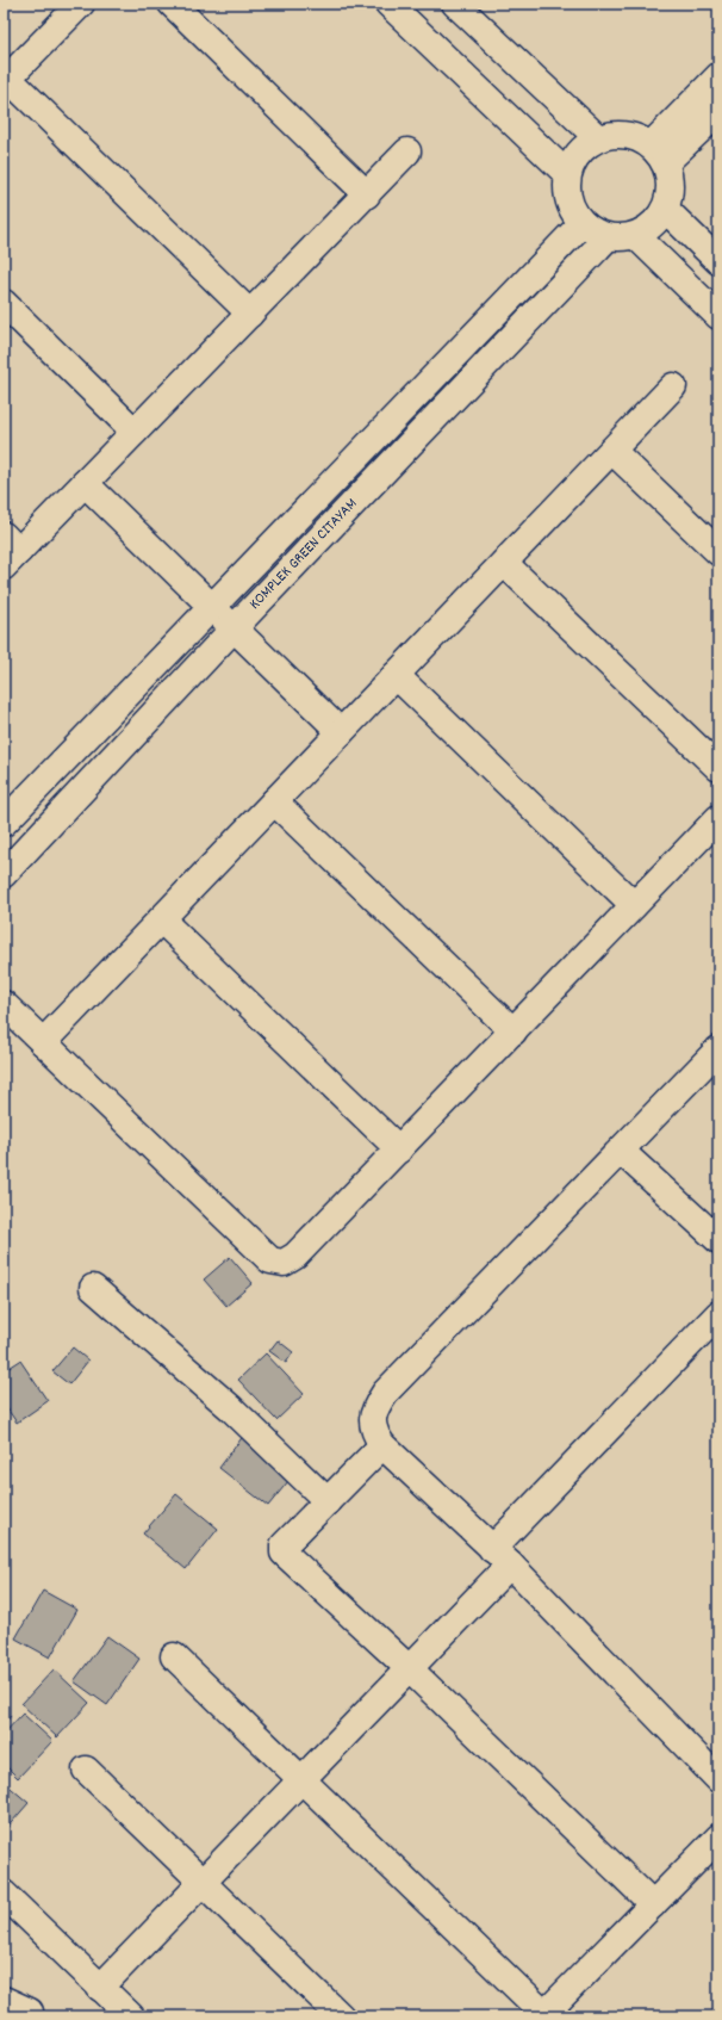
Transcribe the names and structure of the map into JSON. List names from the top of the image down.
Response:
{
  "streets": {
    "street": ["KOMPLEK GREEN CITAYAM"]
  }
}
